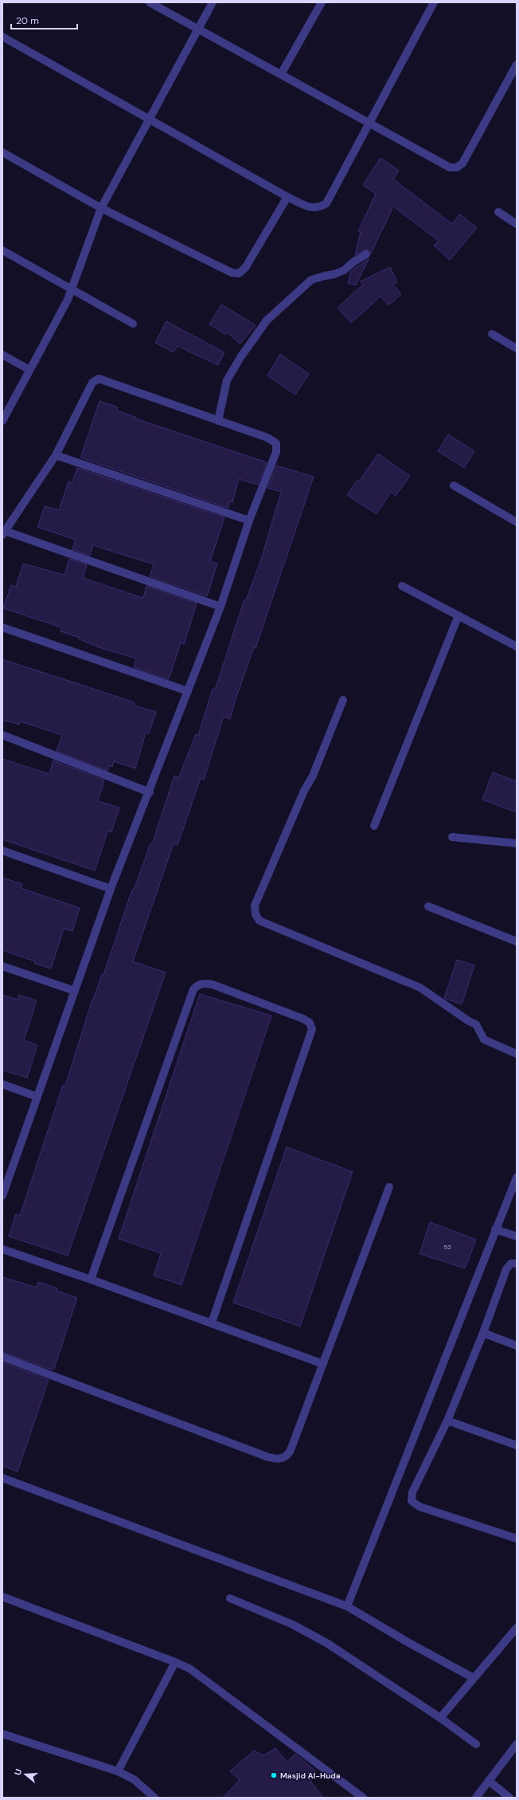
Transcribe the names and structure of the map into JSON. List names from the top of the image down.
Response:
{
  "places": ["Masjid AI-Huda"],
  "house_numbers": ["53"],
  "scale_bar": "20 m",
  "north": "left"
}
